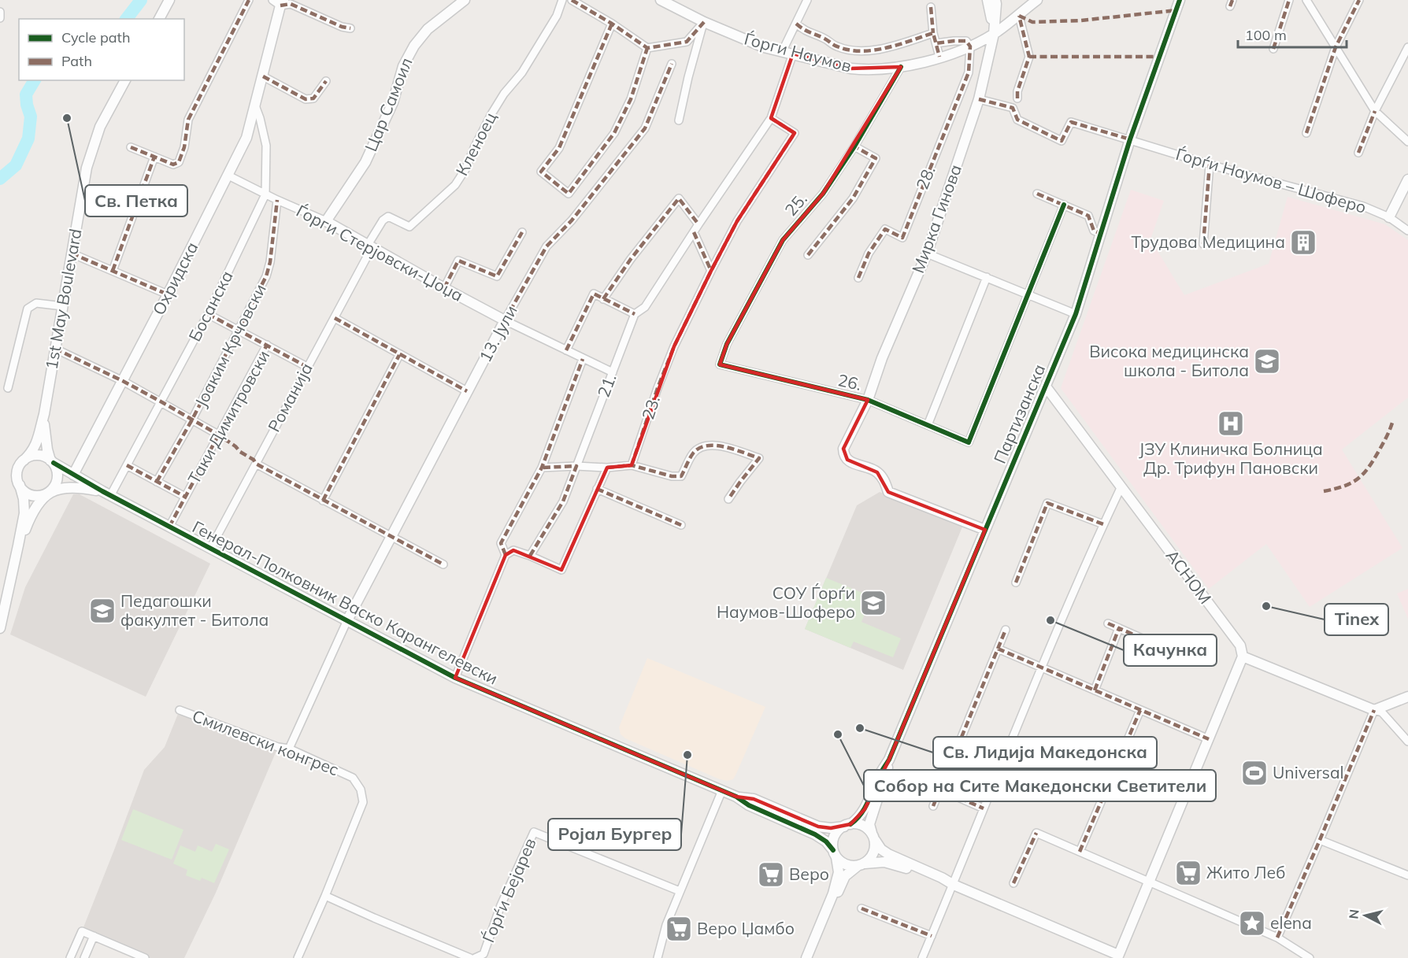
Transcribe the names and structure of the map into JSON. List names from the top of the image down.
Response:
{
  "streets": {
    "street": [
      "Ѓорги Наумов",
      "Цар Самоил",
      "Кленоец",
      "28.",
      "Ѓорѓи Наумов – Шоферо",
      "25.",
      "Мирка Гинова",
      "Ѓорги Стерјовски-Џоџа",
      "Охридска",
      "1st May Boulevard",
      "Босанска",
      "13. Јули",
      "Јоаким Крчовски",
      "26.",
      "21.",
      "Романија",
      "23.",
      "Партизанска",
      "Таки Димитровски",
      "АСНОМ",
      "Генерал-Полковник Васко Карангелевски",
      "Смилевски конгрес",
      "Ѓорѓи Бејарев"
    ]
  },
  "crossings": [
    ["Ѓорги Наумов", "28."],
    ["Ѓорги Наумов", "25."],
    ["Ѓорги Наумов", "Мирка Гинова"],
    ["Ѓорги Наумов", "21."],
    ["Цар Самоил", "Ѓорги Стерјовски-Џоџа"],
    ["Кленоец", "Ѓорги Стерјовски-Џоџа"],
    ["Кленоец", "Романија"],
    ["Ѓорѓи Наумов – Шоферо", "Мирка Гинова"],
    ["Ѓорѓи Наумов – Шоферо", "Партизанска"],
    ["25.", "26."],
    ["Мирка Гинова", "26."],
    ["Мирка Гинова", "Партизанска"],
    ["Ѓорги Стерјовски-Џоџа", "Охридска"],
    ["Ѓорги Стерјовски-Џоџа", "Босанска"],
    ["Ѓорги Стерјовски-Џоџа", "13. Јули"],
    ["Ѓорги Стерјовски-Џоџа", "Јоаким Крчовски"],
    ["Ѓорги Стерјовски-Џоџа", "Романија"],
    ["Охридска", "Босанска"],
    ["Охридска", "Генерал-Полковник Васко Карангелевски"],
    ["Босанска", "Генерал-Полковник Васко Карангелевски"],
    ["13. Јули", "Генерал-Полковник Васко Карангелевски"],
    ["21.", "23."],
    ["Романија", "Таки Димитровски"],
    ["Романија", "Генерал-Полковник Васко Карангелевски"],
    ["Партизанска", "АСНОМ"],
    ["Партизанска", "Генерал-Полковник Васко Карангелевски"],
    ["Таки Димитровски", "Генерал-Полковник Васко Карангелевски"],
    ["Смилевски конгрес", "Ѓорѓи Бејарев"]
  ],
  "places": {
    "other": [
      "Св. Петка",
      "Tinex",
      "Качунка",
      "Св. Лидија Македонска",
      "Собор на Сите Македонски Светители",
      "Ројал Бургер"
    ],
    "building": ["Трудова Медицина"],
    "school or university": ["Висока медицинска школа - Битола", "СОУ Ѓорѓи Наумов-Шоферо", "Педагошки факултет - Битола"],
    "hospital": ["ЈЗУ Клиничка Болница Др. Трифун Пановски"],
    "sports": ["Universal"],
    "supermarket": ["Жито Леб", "Веро", "Веро Џамбо"],
    "place": ["elena"]
  },
  "legend": ["Cycle path", "Path"],
  "scale_bar": "100 m",
  "north": "left"
}
